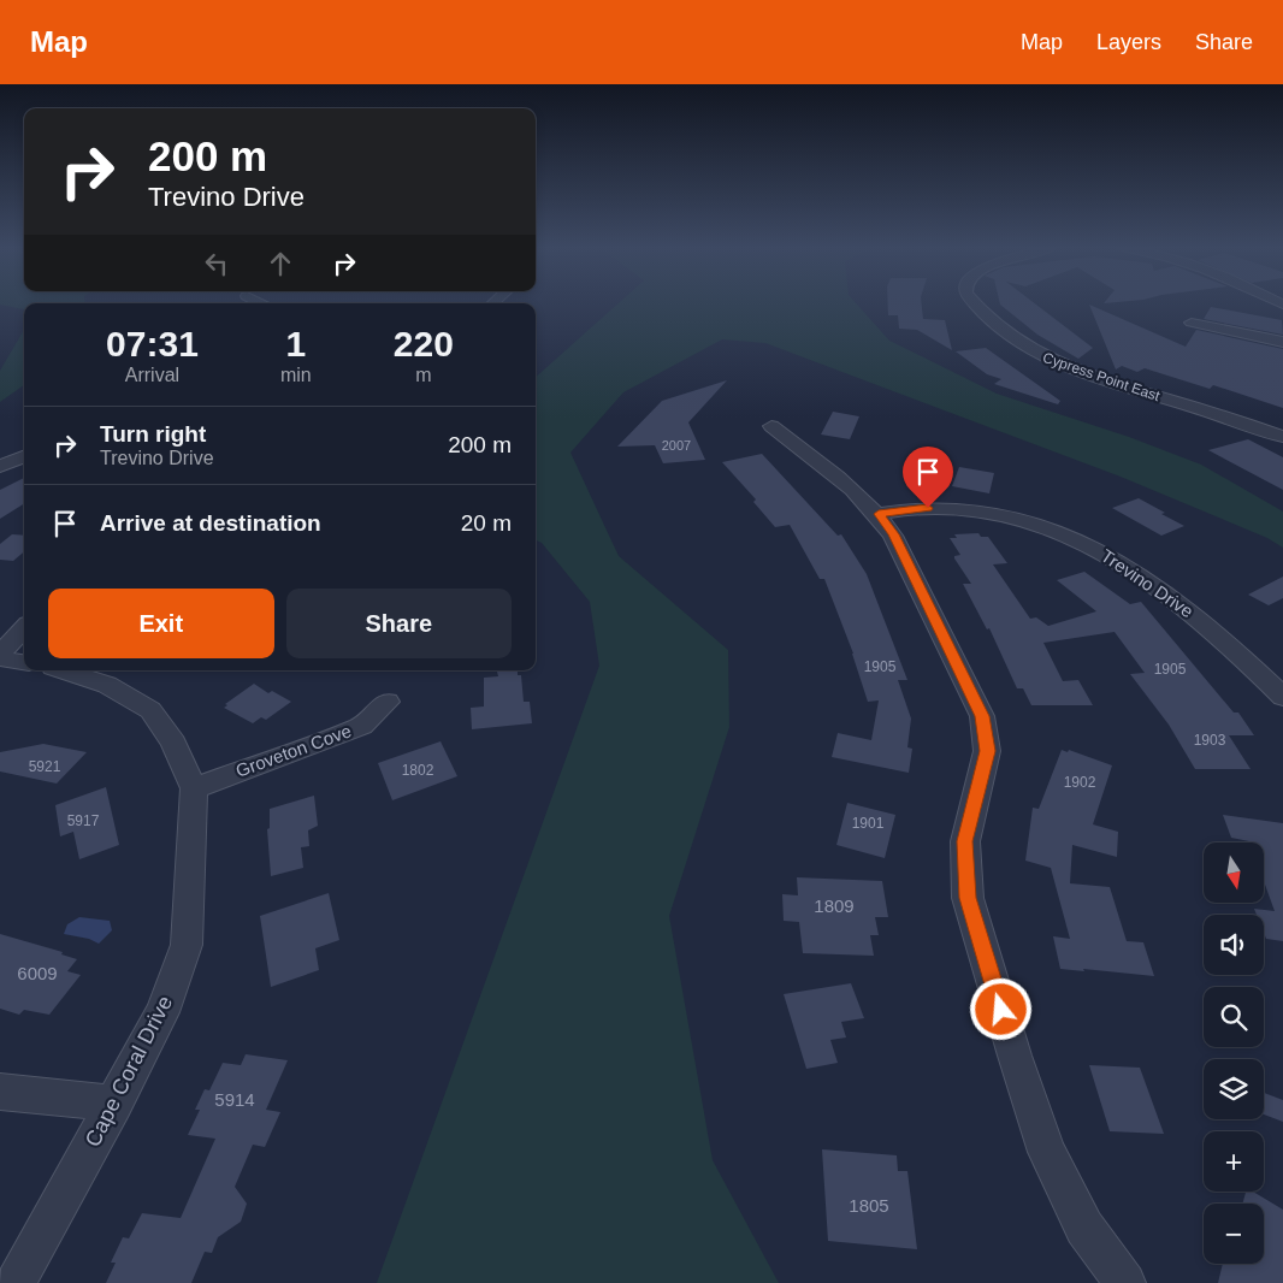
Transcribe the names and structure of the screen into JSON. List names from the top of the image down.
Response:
{
  "streets": {
    "street": [
      "Cypress Point East",
      "Trevino Drive",
      "Groveton Cove",
      "Cape Coral Drive"
    ]
  },
  "crossings": [
    ["Groveton Cove", "Cape Coral Drive"]
  ],
  "house_numbers": [
    "2007",
    "1905",
    "1905",
    "1903",
    "5921",
    "1802",
    "1902",
    "5917",
    "1901",
    "1809",
    "6009",
    "5914",
    "1805"
  ],
  "north": "bottom",
  "page": {
    "header": "Map",
    "nav": ["Map", "Layers", "Share"],
    "turn": ["200 m", "Trevino Drive"],
    "eta": [
      "07:31",
      "Arrival",
      "1",
      "min",
      "220",
      "m"
    ],
    "list": [
      {
        "name": "Turn right",
        "note": "Trevino Drive",
        "value": "200 m"
      },
      {
        "name": "Arrive at destination",
        "value": "20 m"
      }
    ],
    "buttons": ["Exit", "Share"],
    "map_buttons": ["+", "−"]
  }
}
